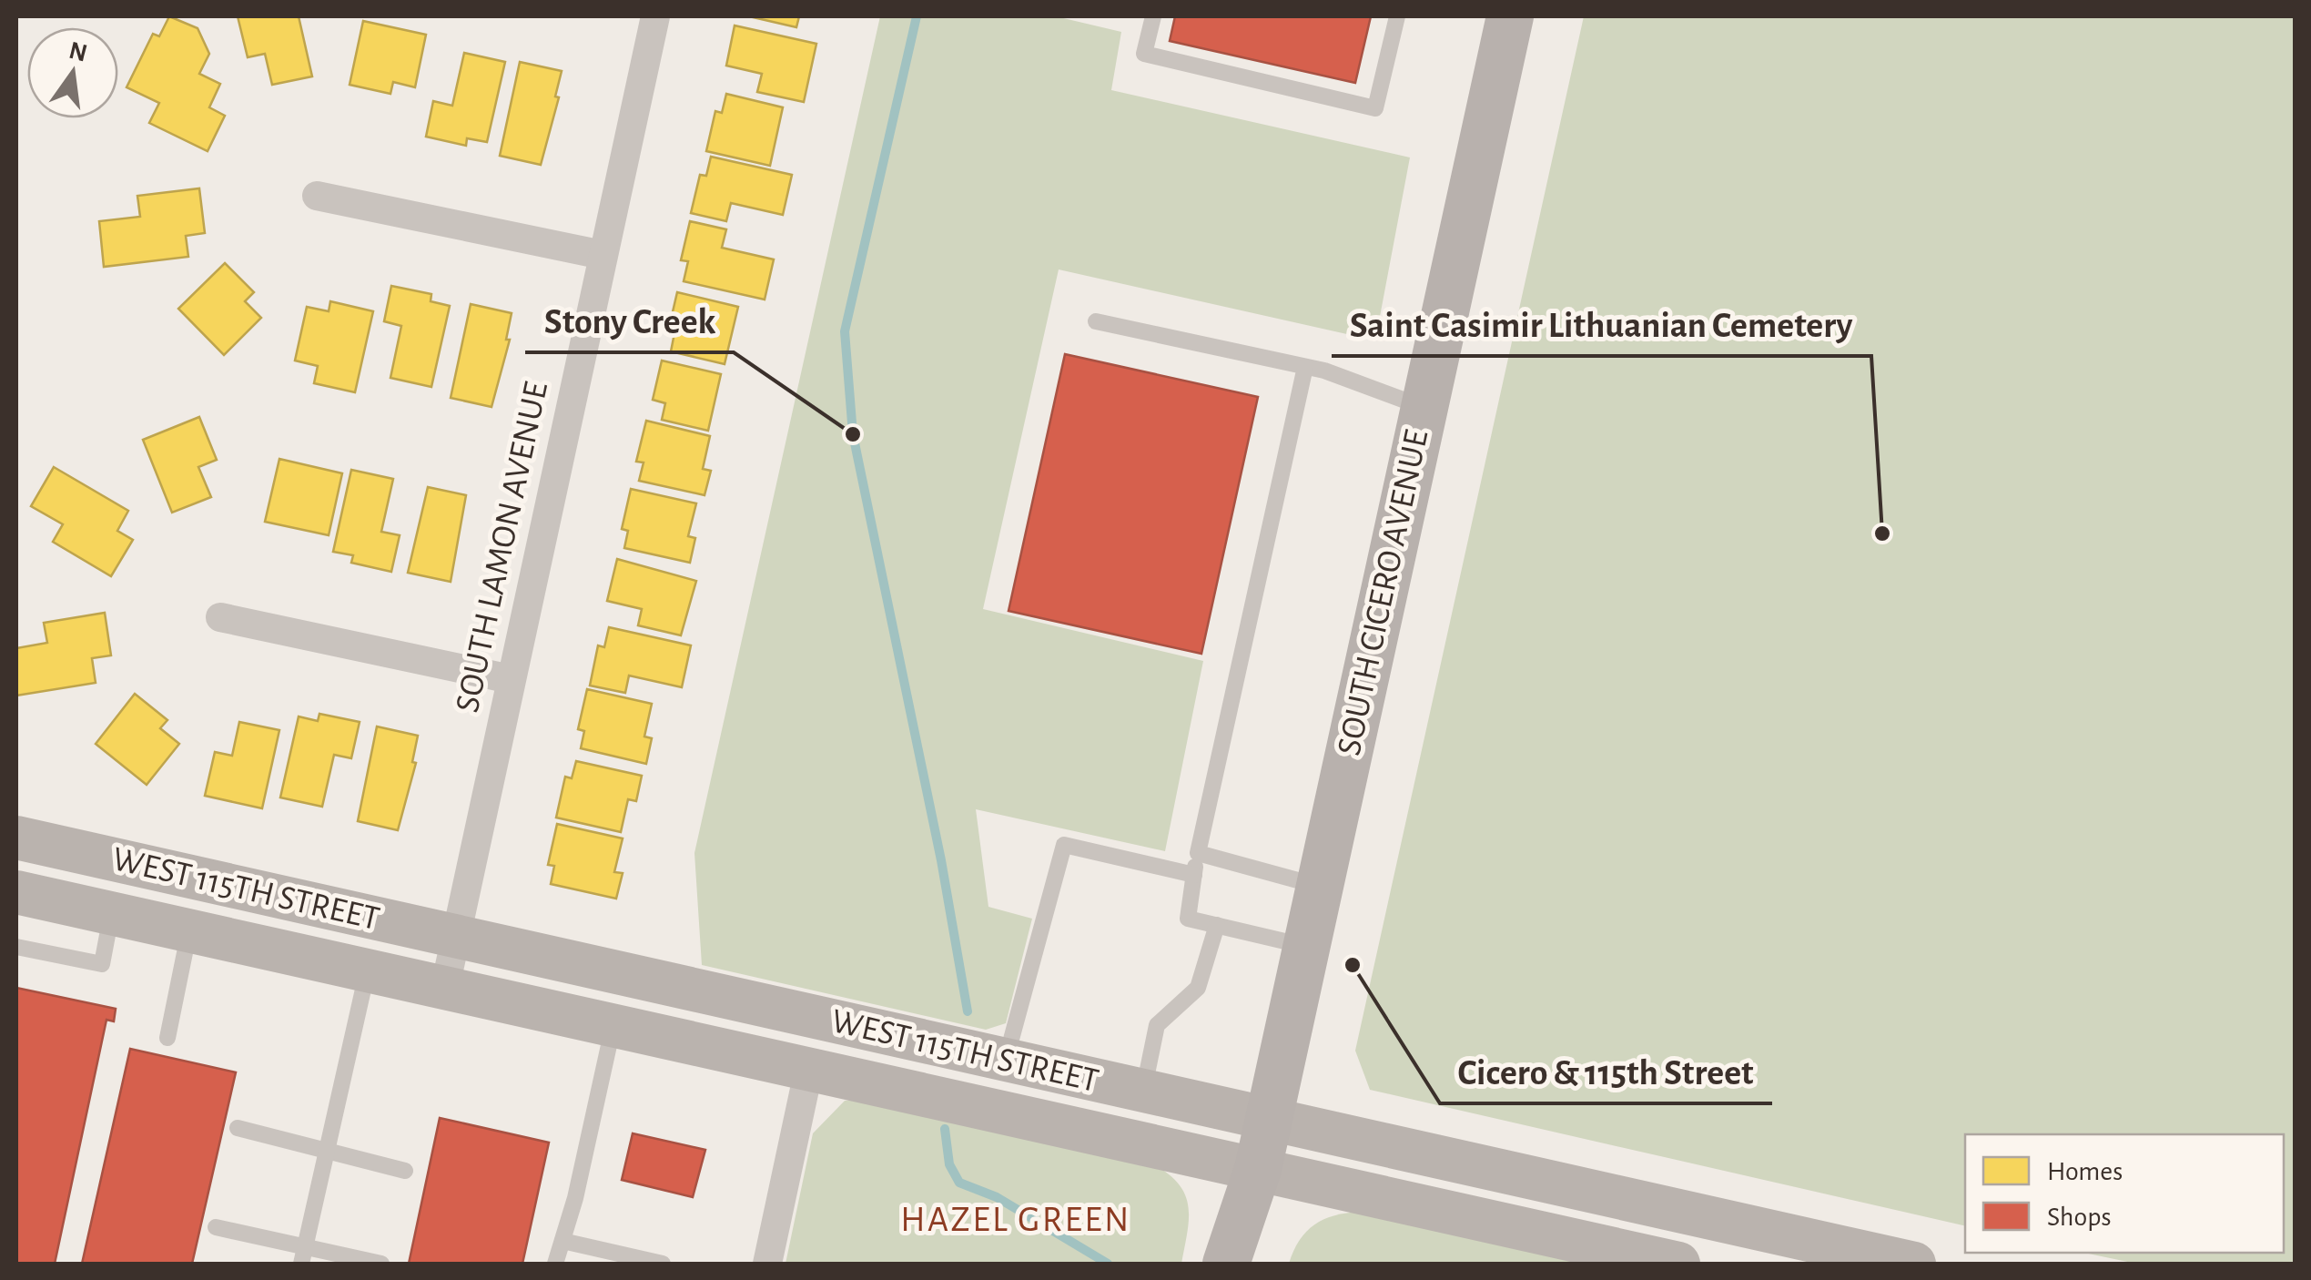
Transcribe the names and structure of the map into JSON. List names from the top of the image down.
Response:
{
  "streets": {
    "main road": ["SOUTH CICERO AVENUE"],
    "street": ["SOUTH LAMON AVENUE", "WEST 115TH STREET"]
  },
  "crossings": [
    ["SOUTH LAMON AVENUE", "WEST 115TH STREET"],
    ["SOUTH CICERO AVENUE", "WEST 115TH STREET"]
  ],
  "districts": ["HAZEL GREEN"],
  "places": ["Stony Creek", "Saint Casimir Lithuanian Cemetery", "Cicero & 115th Street"],
  "legend": ["Homes", "Shops"],
  "north": "top"
}
